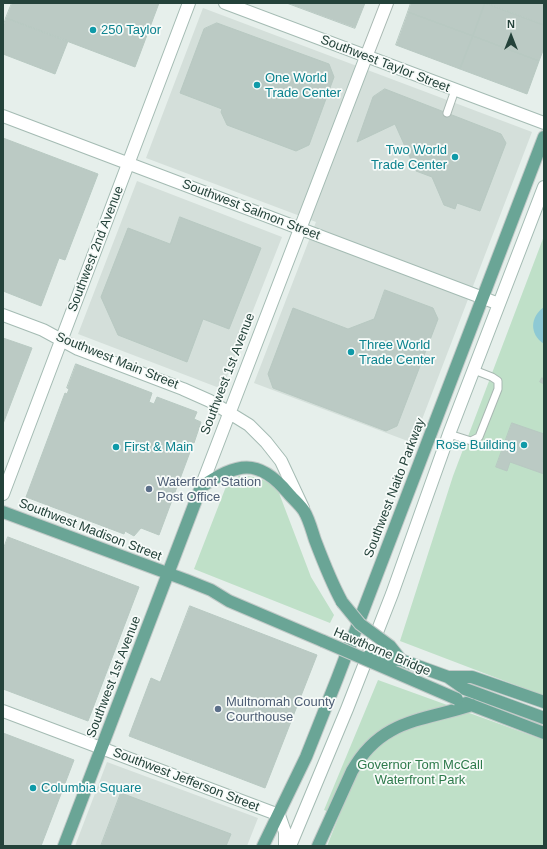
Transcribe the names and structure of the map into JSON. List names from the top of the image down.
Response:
{
  "streets": {
    "main road": [
      "Southwest Taylor Street",
      "Southwest Salmon Street",
      "Southwest 2nd Avenue",
      "Southwest Main Street",
      "Southwest 1st Avenue",
      "Southwest Naito Parkway",
      "Southwest Madison Street",
      "Hawthorne Bridge",
      "Southwest Jefferson Street"
    ]
  },
  "crossings": [
    ["Southwest Taylor Street", "Southwest 1st Avenue"],
    ["Southwest Salmon Street", "Southwest 2nd Avenue"],
    ["Southwest Salmon Street", "Southwest 1st Avenue"],
    ["Southwest Salmon Street", "Southwest Naito Parkway"],
    ["Southwest 2nd Avenue", "Southwest Main Street"],
    ["Southwest Main Street", "Southwest 1st Avenue"],
    ["Southwest Main Street", "Hawthorne Bridge"],
    ["Southwest 1st Avenue", "Southwest Madison Street"],
    ["Southwest 1st Avenue", "Hawthorne Bridge"],
    ["Southwest 1st Avenue", "Southwest Jefferson Street"],
    ["Southwest Naito Parkway", "Southwest Jefferson Street"],
    ["Southwest Madison Street", "Hawthorne Bridge"]
  ],
  "parks": ["Governor Tom McCall Waterfront Park"],
  "places": [
    "250 Taylor",
    "One World Trade Center",
    "Two World Trade Center",
    "Three World Trade Center",
    "Rose Building",
    "First & Main",
    "Waterfront Station Post Office",
    "Multnomah County Courthouse",
    "Columbia Square"
  ],
  "north": "top"
}
